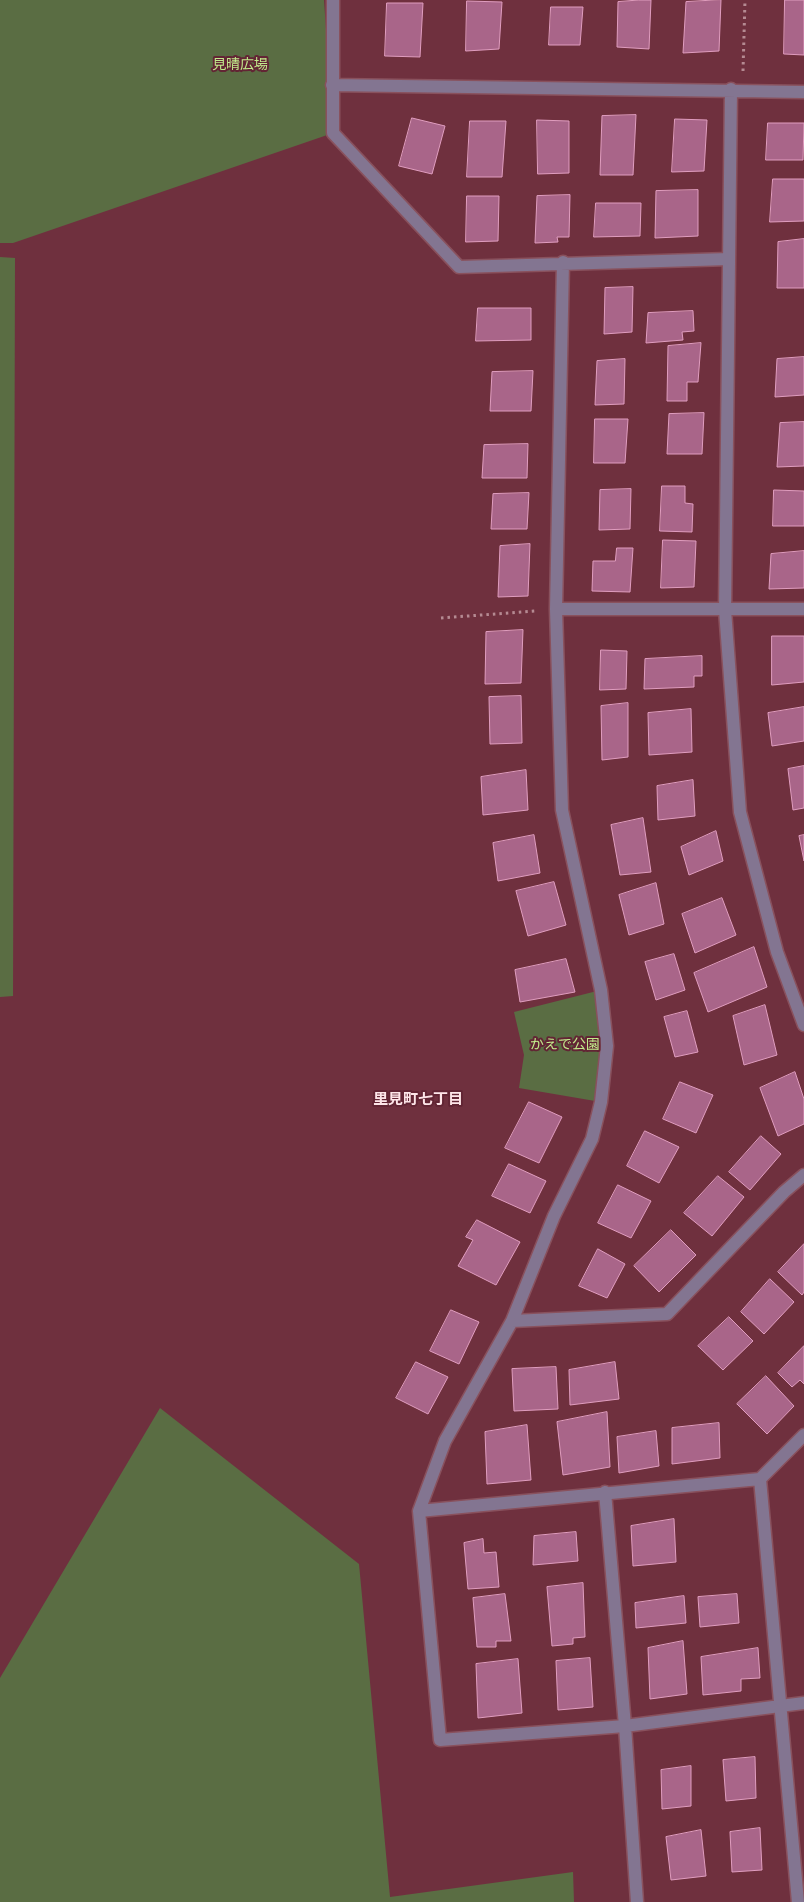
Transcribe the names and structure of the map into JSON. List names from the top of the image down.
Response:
{
  "districts": ["里見町七丁目"],
  "parks": ["見晴広場", "かえで公園"]
}
